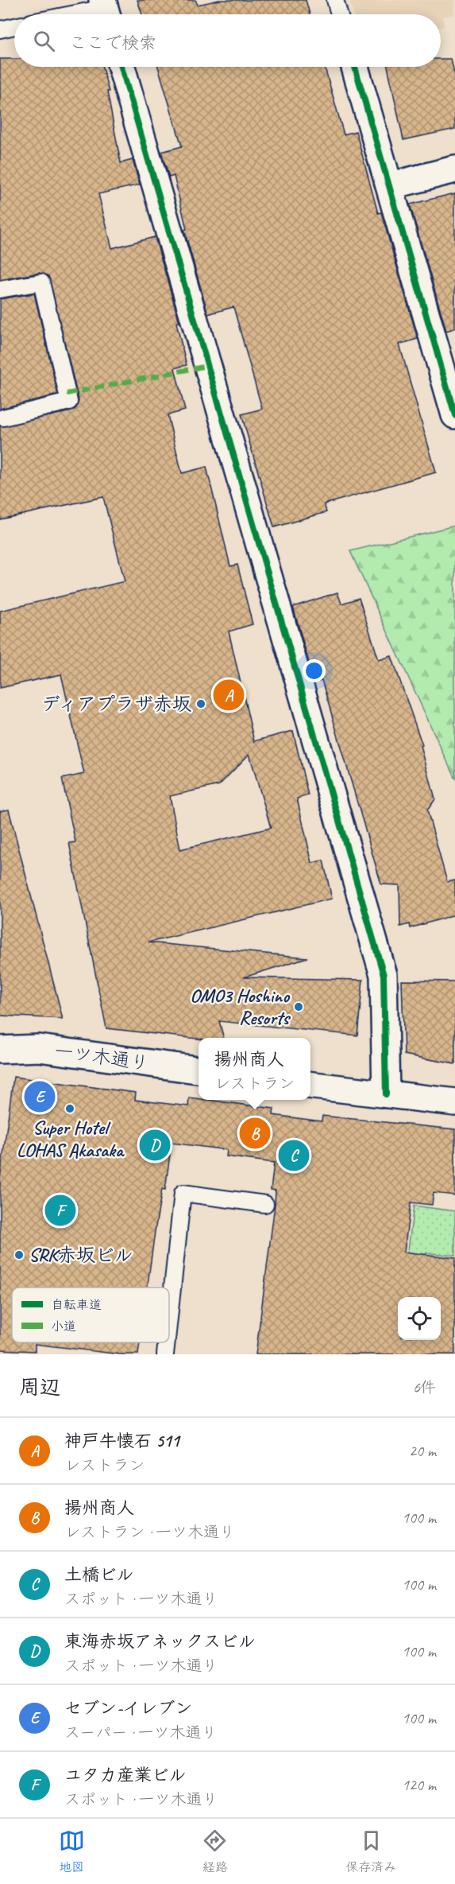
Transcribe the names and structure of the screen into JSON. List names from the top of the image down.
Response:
{
  "streets": {
    "street": ["一ツ木通り"]
  },
  "places": [
    "ディアプラザ赤坂",
    "OMO3 Hoshino Resorts",
    "Super Hotel LOHAS Akasaka",
    "SRK赤坂ビル"
  ],
  "legend": ["自転車道", "小道"],
  "page": {
    "search": "ここで検索",
    "pins": [
      "A",
      "E",
      "B",
      "D",
      "C",
      "F"
    ],
    "popup": ["揚州商人", "レストラン"],
    "heading": ["周辺", "6件"],
    "list": [
      {
        "mark": "A",
        "name": "神戸牛懐石 511",
        "note": "レストラン",
        "value": "20 m"
      },
      {
        "mark": "B",
        "name": "揚州商人",
        "note": "レストラン · 一ツ木通り",
        "value": "100 m"
      },
      {
        "mark": "C",
        "name": "土橋ビル",
        "note": "スポット · 一ツ木通り",
        "value": "100 m"
      },
      {
        "mark": "D",
        "name": "東海赤坂アネックスビル",
        "note": "スポット · 一ツ木通り",
        "value": "100 m"
      },
      {
        "mark": "E",
        "name": "セブン-イレブン",
        "note": "スーパー · 一ツ木通り",
        "value": "100 m"
      },
      {
        "mark": "F",
        "name": "ユタカ産業ビル",
        "note": "スポット · 一ツ木通り",
        "value": "120 m"
      }
    ],
    "nav": ["地図", "経路", "保存済み"]
  }
}
